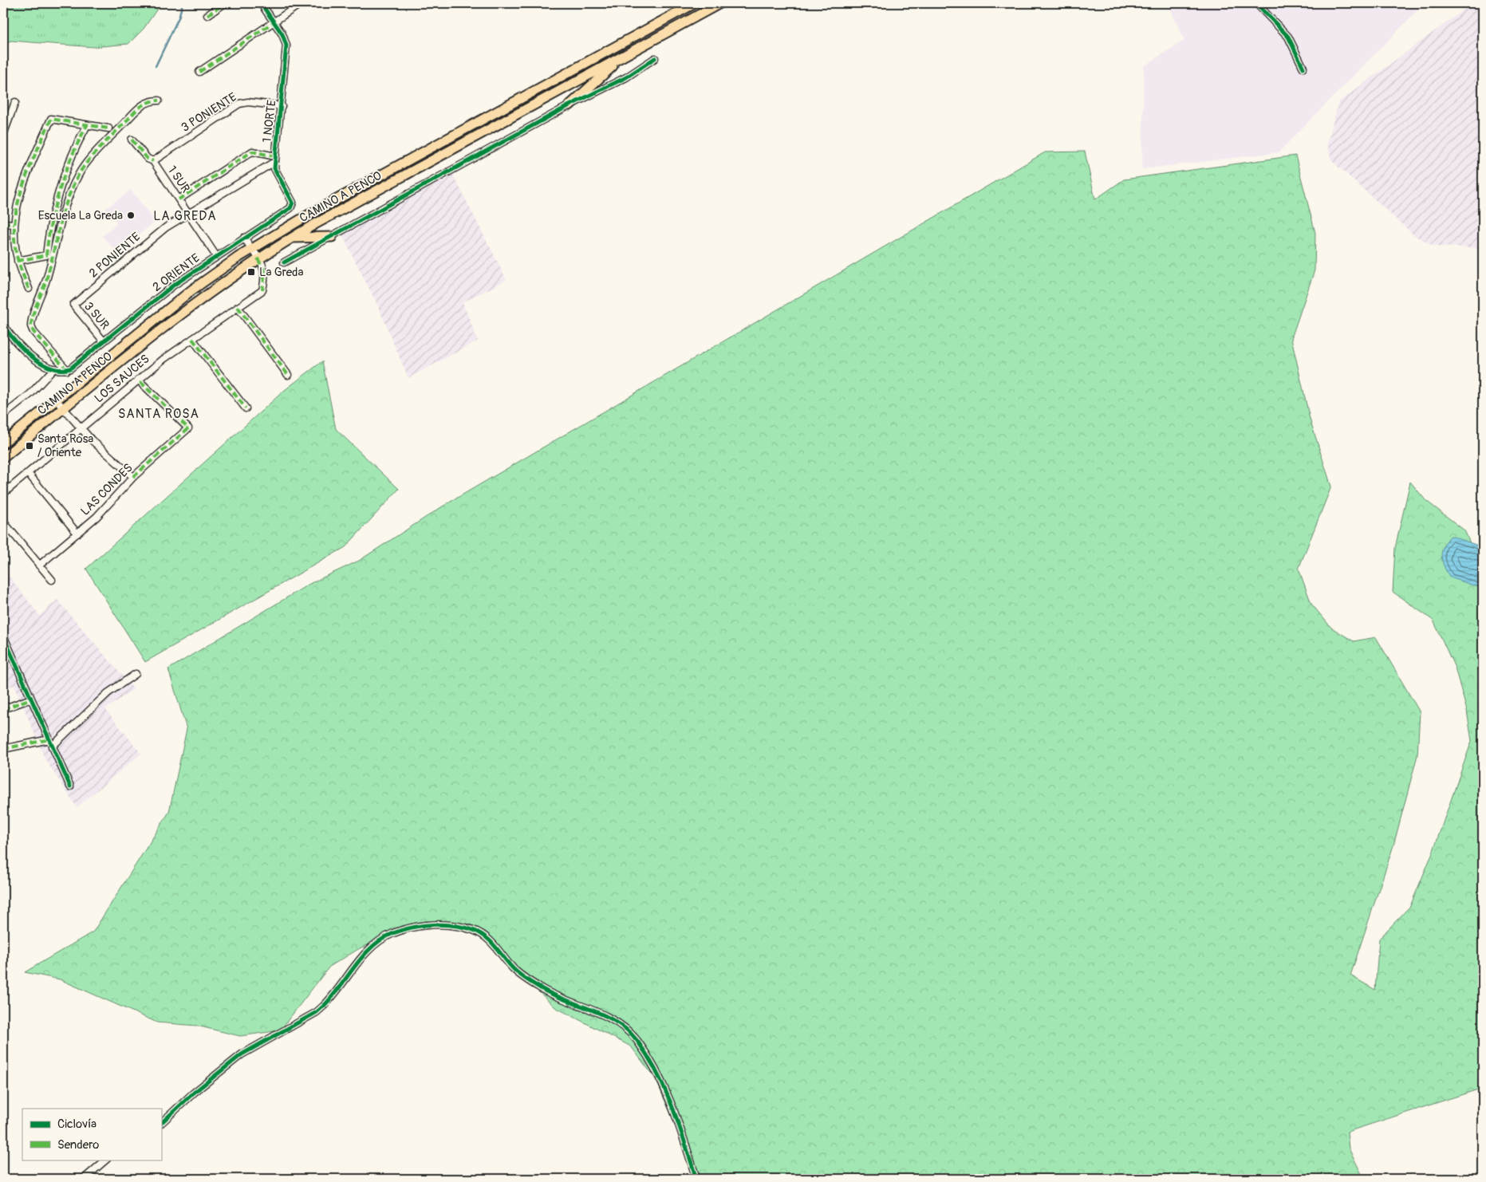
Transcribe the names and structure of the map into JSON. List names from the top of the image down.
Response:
{
  "streets": {
    "highway": ["CAMINO A PENCO"],
    "street": [
      "3 PONIENTE",
      "1 NORTE",
      "1 SUR",
      "2 PONIENTE",
      "2 ORIENTE",
      "3 SUR",
      "LOS SAUCES",
      "LAS CONDES"
    ]
  },
  "crossings": [
    ["3 PONIENTE", "1 NORTE"],
    ["3 PONIENTE", "1 SUR"],
    ["1 NORTE", "2 PONIENTE"],
    ["1 NORTE", "2 ORIENTE"],
    ["1 SUR", "2 PONIENTE"],
    ["1 SUR", "2 ORIENTE"],
    ["CAMINO A PENCO", "LOS SAUCES"],
    ["2 PONIENTE", "3 SUR"],
    ["2 ORIENTE", "3 SUR"],
    ["LOS SAUCES", "LAS CONDES"]
  ],
  "districts": ["LA GREDA", "SANTA ROSA"],
  "places": {
    "other": ["Escuela La Greda"],
    "transit": ["La Greda", "Santa Rosa / Oriente"]
  },
  "legend": ["Ciclovía", "Sendero"]
}
